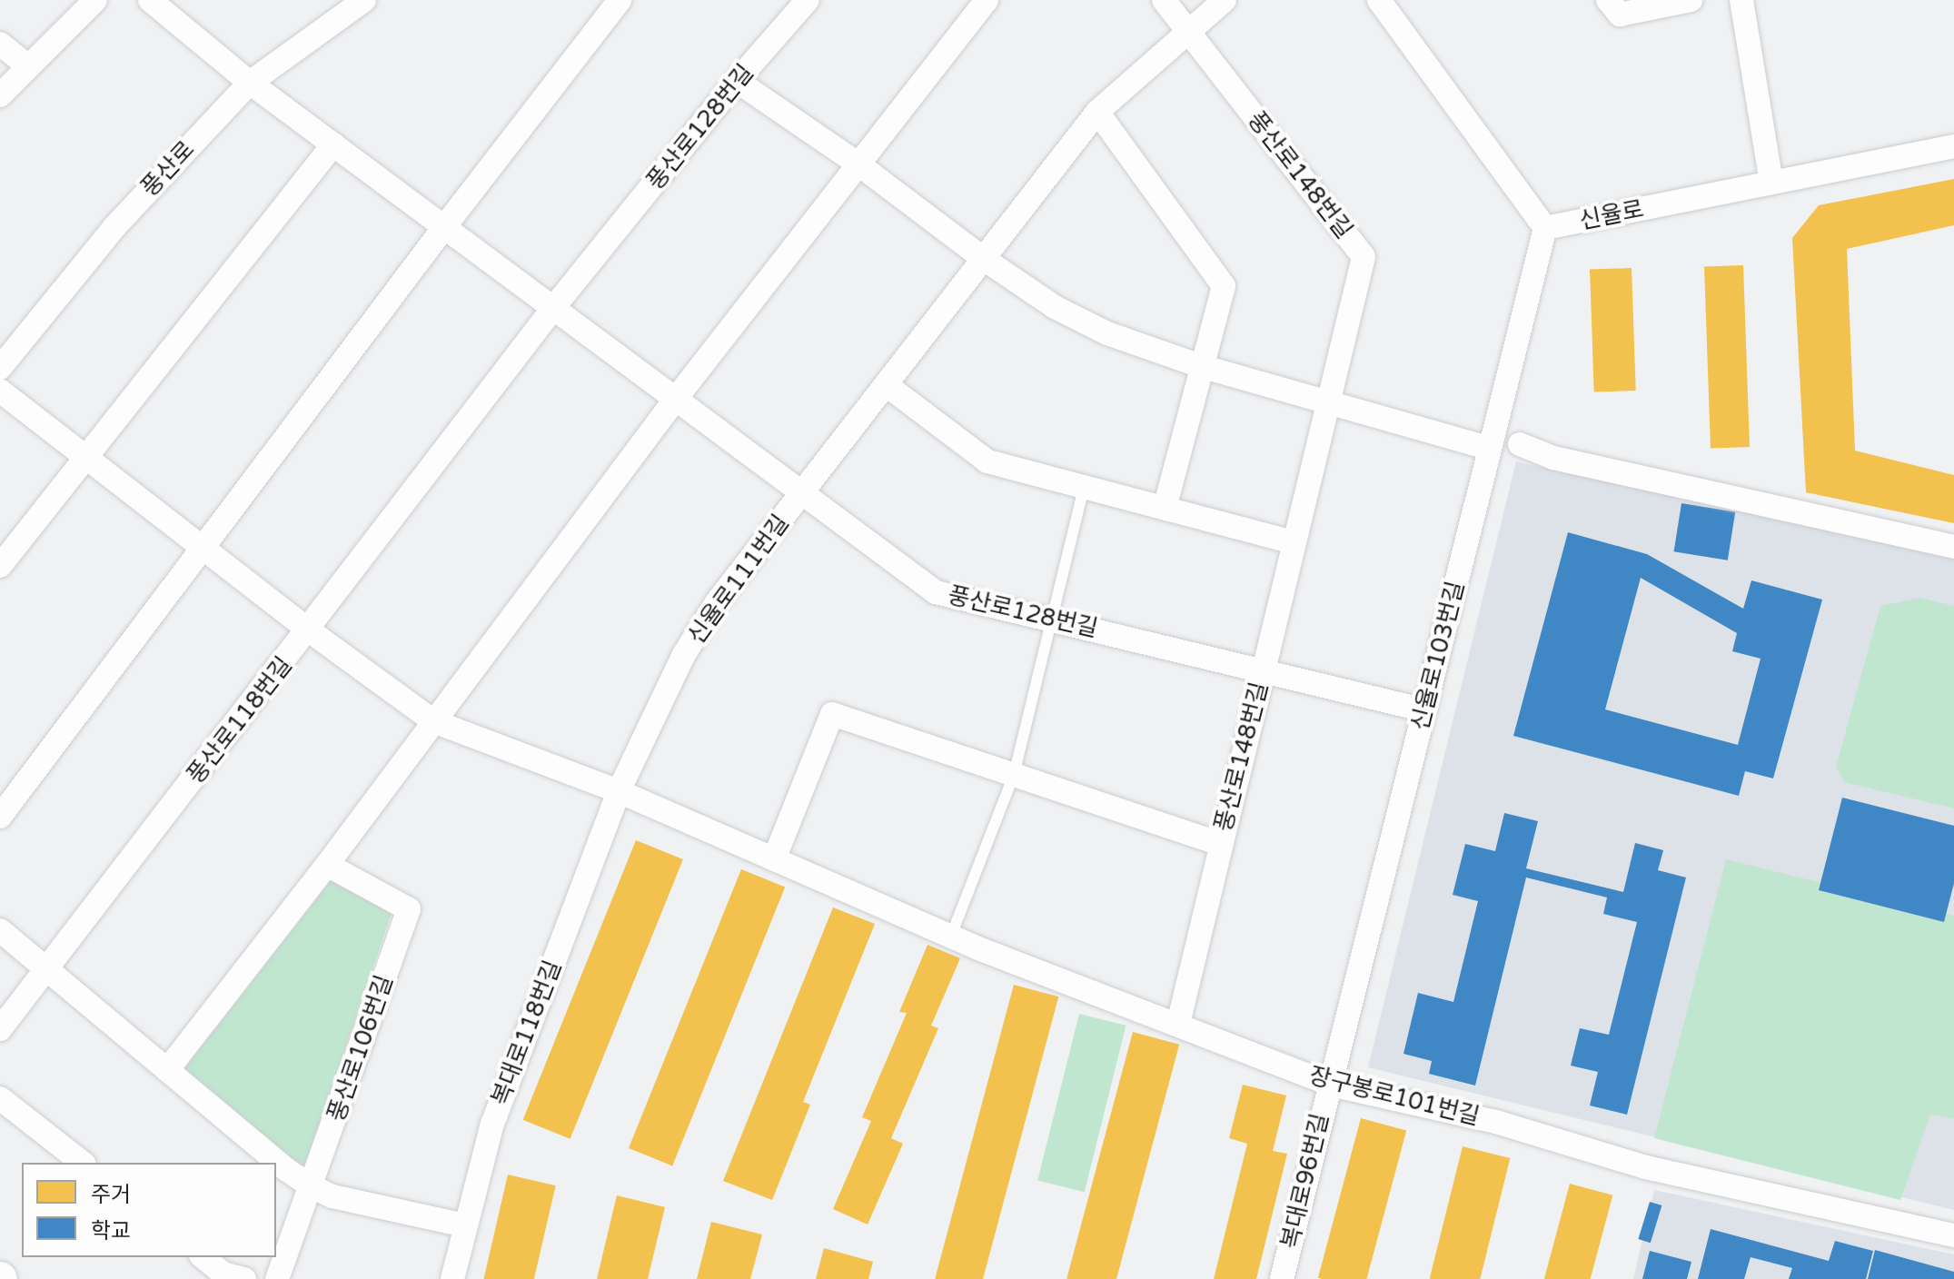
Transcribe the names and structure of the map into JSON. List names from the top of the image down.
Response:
{
  "streets": {
    "street": [
      "풍산로128번길",
      "풍산로",
      "풍산로148번길",
      "신율로",
      "신율로111번길",
      "신율로103번길",
      "풍산로118번길",
      "복대로118번길",
      "풍산로106번길",
      "장구봉로101번길",
      "복대로96번길"
    ]
  },
  "crossings": [
    ["풍산로128번길", "풍산로"],
    ["풍산로128번길", "풍산로148번길"],
    ["풍산로128번길", "신율로111번길"],
    ["풍산로128번길", "신율로103번길"],
    ["풍산로128번길", "풍산로118번길"],
    ["풍산로148번길", "신율로111번길"],
    ["풍산로148번길", "장구봉로101번길"],
    ["신율로", "신율로103번길"],
    ["신율로111번길", "복대로118번길"],
    ["신율로111번길", "장구봉로101번길"],
    ["신율로103번길", "장구봉로101번길"],
    ["신율로103번길", "복대로96번길"],
    ["복대로118번길", "장구봉로101번길"],
    ["장구봉로101번길", "복대로96번길"]
  ],
  "legend": ["주거", "학교"]
}
